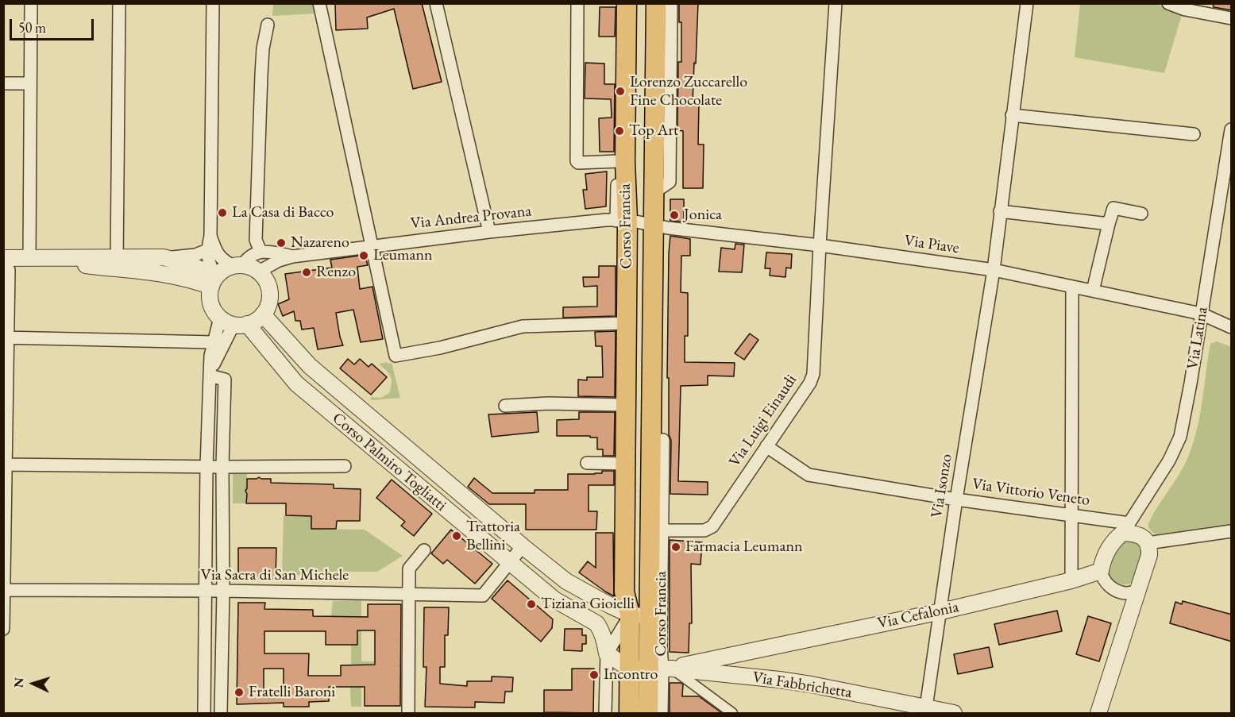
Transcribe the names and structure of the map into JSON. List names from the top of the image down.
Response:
{
  "streets": {
    "main road": ["Corso Francia"],
    "street": [
      "Via Andrea Provana",
      "Via Piave",
      "Via Latina",
      "Via Luigi Einaudi",
      "Corso Palmiro Togliatti",
      "Via Isonzo",
      "Via Vittorio Veneto",
      "Via Sacra di San Michele",
      "Via Cefalonia",
      "Via Fabbrichetta"
    ]
  },
  "crossings": [
    ["Via Andrea Provana", "Corso Francia"],
    ["Via Andrea Provana", "Via Piave"],
    ["Via Andrea Provana", "Corso Palmiro Togliatti"],
    ["Corso Francia", "Via Piave"],
    ["Corso Francia", "Via Luigi Einaudi"],
    ["Corso Francia", "Corso Palmiro Togliatti"],
    ["Corso Francia", "Via Cefalonia"],
    ["Corso Francia", "Via Fabbrichetta"],
    ["Via Piave", "Via Latina"],
    ["Via Piave", "Via Luigi Einaudi"],
    ["Via Piave", "Via Isonzo"],
    ["Via Latina", "Via Vittorio Veneto"],
    ["Via Latina", "Via Cefalonia"],
    ["Via Luigi Einaudi", "Via Vittorio Veneto"],
    ["Corso Palmiro Togliatti", "Via Sacra di San Michele"],
    ["Via Isonzo", "Via Vittorio Veneto"],
    ["Via Isonzo", "Via Cefalonia"],
    ["Via Isonzo", "Via Fabbrichetta"],
    ["Via Vittorio Veneto", "Via Cefalonia"],
    ["Via Cefalonia", "Via Fabbrichetta"]
  ],
  "places": [
    "Lorenzo Zuccarello Fine Chocolate",
    "Top Art",
    "La Casa di Bacco",
    "Jonica",
    "Nazareno",
    "Leumann",
    "Renzo",
    "Trattoria Bellini",
    "Farmacia Leumann",
    "Tiziana Gioielli",
    "Incontro",
    "Fratelli Baroni"
  ],
  "scale_bar": "50 m",
  "north": "left"
}
